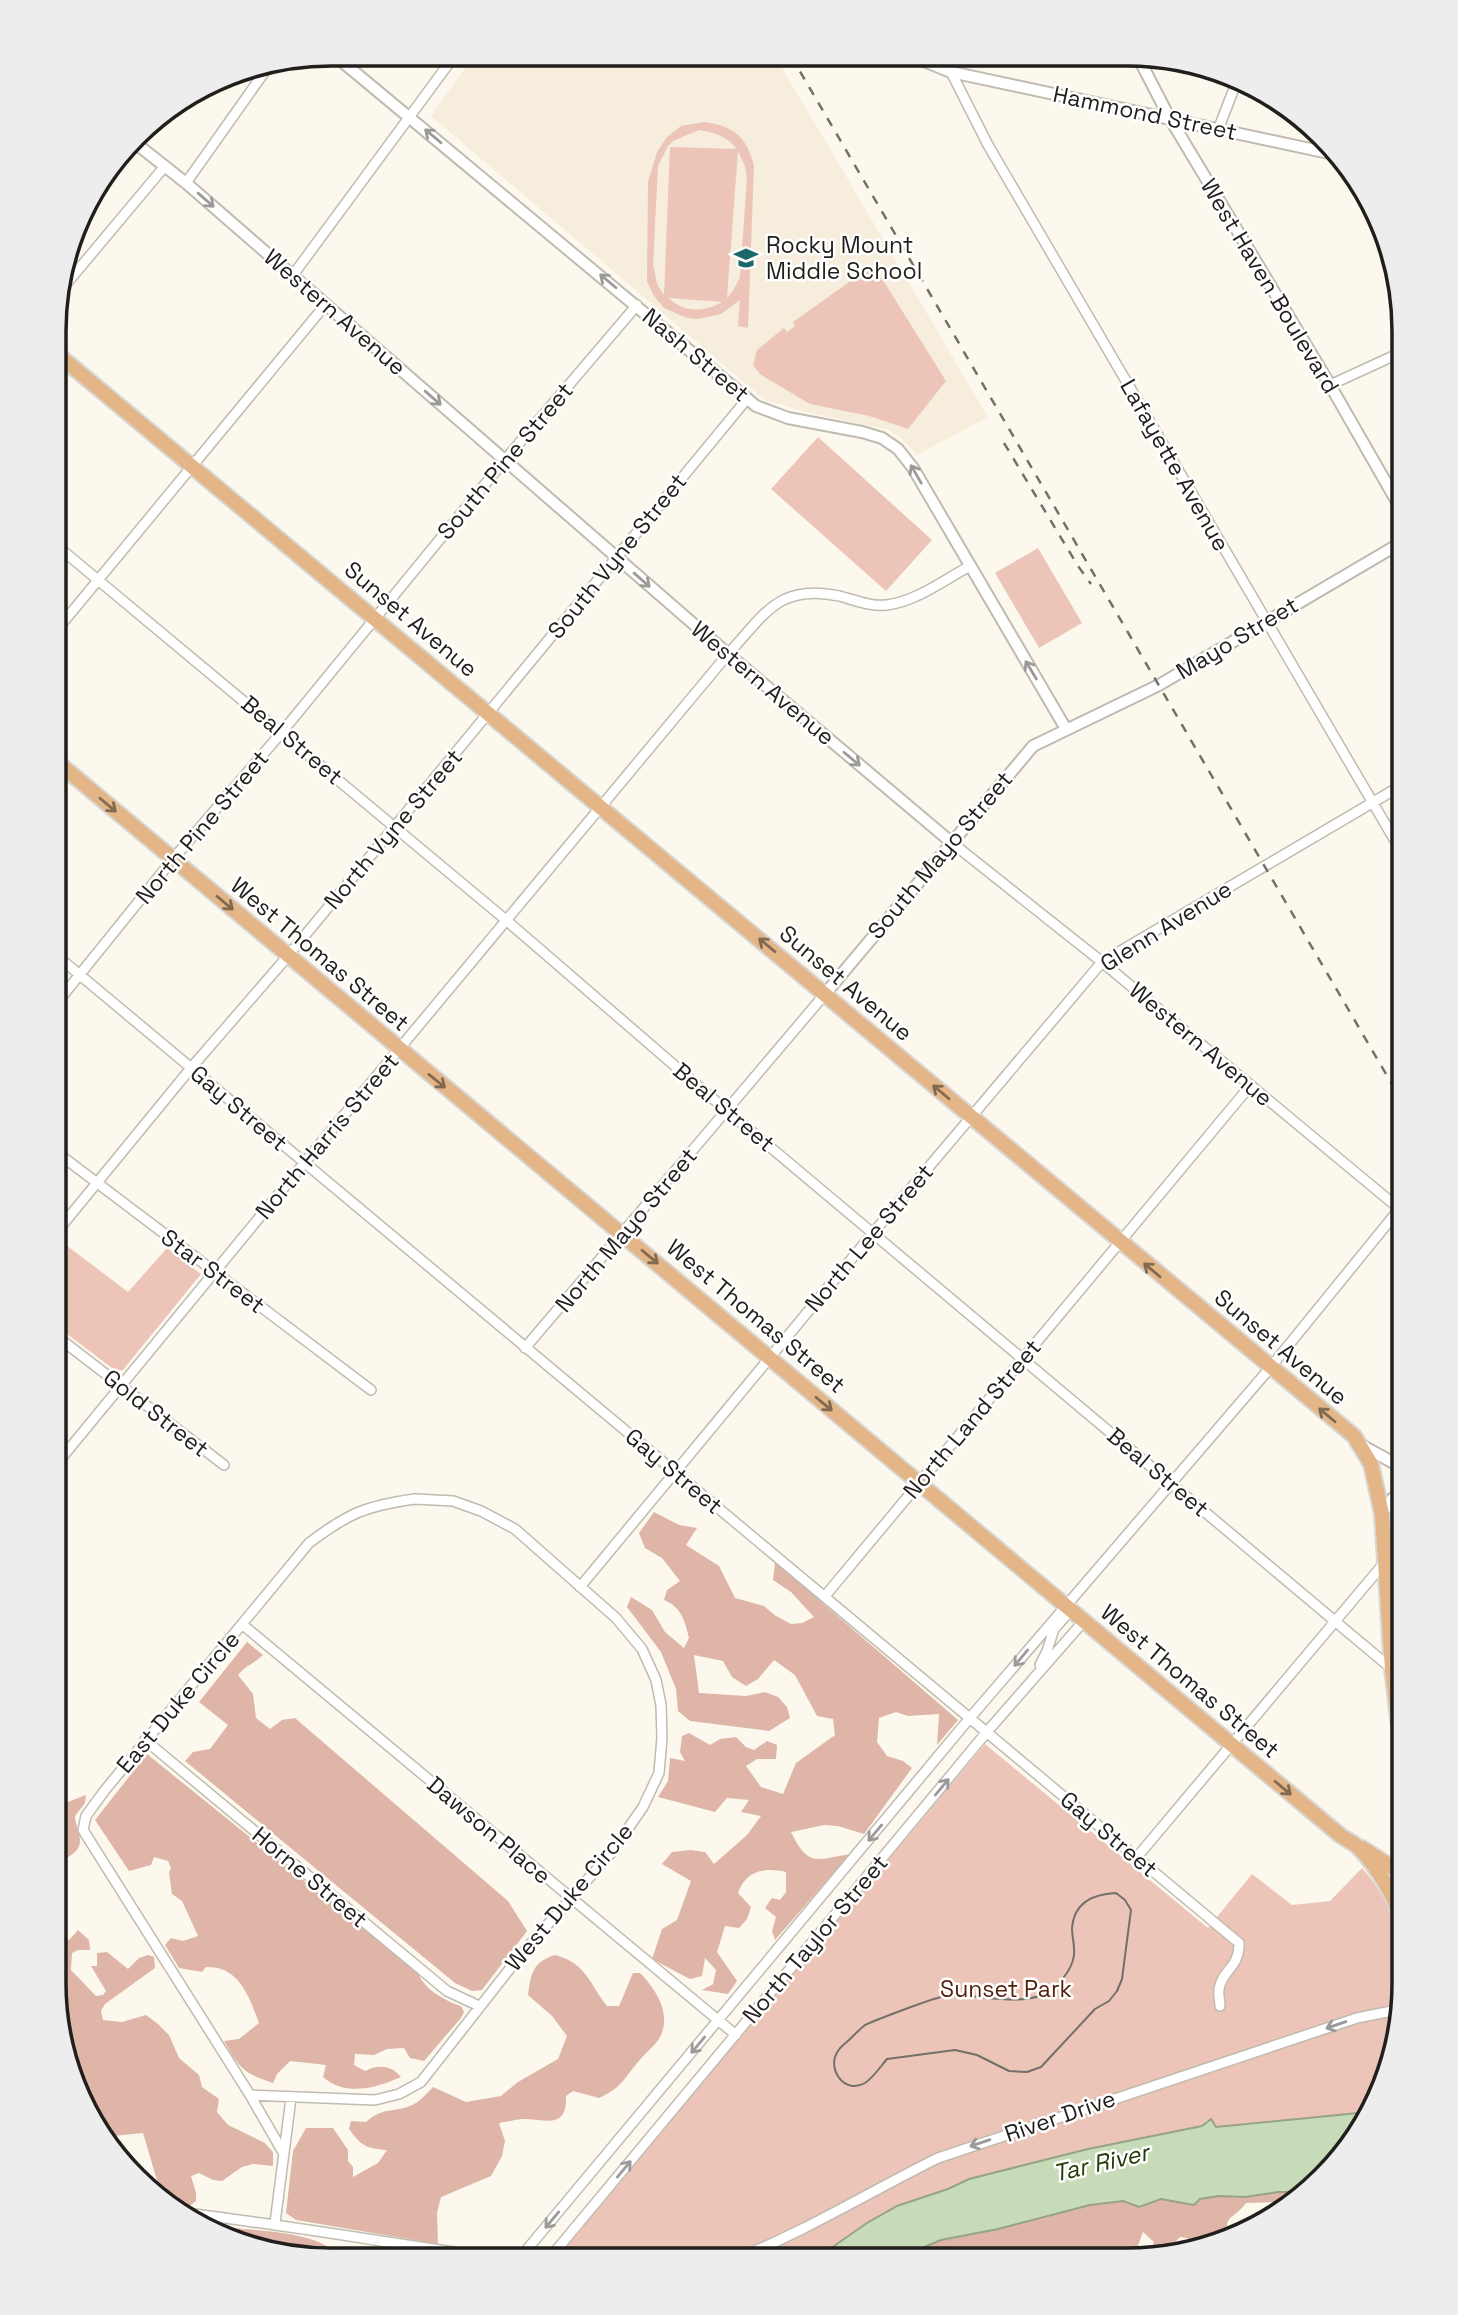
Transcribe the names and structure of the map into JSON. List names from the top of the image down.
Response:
{
  "streets": {
    "main road": ["Sunset Avenue", "West Thomas Street"],
    "street": [
      "Hammond Street",
      "West Haven Boulevard",
      "Western Avenue",
      "Nash Street",
      "South Pine Street",
      "Lafayette Avenue",
      "South Vyne Street",
      "Mayo Street",
      "Beal Street",
      "North Pine Street",
      "North Vyne Street",
      "South Mayo Street",
      "Glenn Avenue",
      "Gay Street",
      "North Harris Street",
      "North Mayo Street",
      "North Lee Street",
      "Star Street",
      "Gold Street",
      "North Land Street",
      "East Duke Circle",
      "Dawson Place",
      "Horne Street",
      "West Duke Circle",
      "North Taylor Street",
      "River Drive"
    ]
  },
  "crossings": [
    ["Hammond Street", "West Haven Boulevard"],
    ["Hammond Street", "Lafayette Avenue"],
    ["Western Avenue", "South Pine Street"],
    ["Western Avenue", "South Vyne Street"],
    ["Western Avenue", "South Mayo Street"],
    ["Western Avenue", "Glenn Avenue"],
    ["Western Avenue", "North Harris Street"],
    ["Western Avenue", "North Land Street"],
    ["Nash Street", "South Pine Street"],
    ["Nash Street", "South Vyne Street"],
    ["Nash Street", "Mayo Street"],
    ["Nash Street", "South Mayo Street"],
    ["Nash Street", "North Harris Street"],
    ["South Pine Street", "Sunset Avenue"],
    ["South Pine Street", "North Pine Street"],
    ["Lafayette Avenue", "Mayo Street"],
    ["Lafayette Avenue", "Glenn Avenue"],
    ["South Vyne Street", "Sunset Avenue"],
    ["South Vyne Street", "North Vyne Street"],
    ["Sunset Avenue", "Beal Street"],
    ["Sunset Avenue", "North Pine Street"],
    ["Sunset Avenue", "North Vyne Street"],
    ["Sunset Avenue", "South Mayo Street"],
    ["Sunset Avenue", "Glenn Avenue"],
    ["Sunset Avenue", "North Harris Street"],
    ["Sunset Avenue", "North Lee Street"],
    ["Sunset Avenue", "North Land Street"],
    ["Mayo Street", "South Mayo Street"],
    ["Beal Street", "North Pine Street"],
    ["Beal Street", "North Vyne Street"],
    ["Beal Street", "North Harris Street"],
    ["Beal Street", "North Mayo Street"],
    ["Beal Street", "North Lee Street"],
    ["Beal Street", "North Land Street"],
    ["North Pine Street", "West Thomas Street"],
    ["North Pine Street", "Gay Street"],
    ["North Vyne Street", "West Thomas Street"],
    ["North Vyne Street", "Gay Street"],
    ["North Vyne Street", "Star Street"],
    ["Glenn Avenue", "North Lee Street"],
    ["West Thomas Street", "North Harris Street"],
    ["West Thomas Street", "North Mayo Street"],
    ["West Thomas Street", "North Lee Street"],
    ["West Thomas Street", "North Land Street"],
    ["West Thomas Street", "North Taylor Street"],
    ["Gay Street", "North Harris Street"],
    ["Gay Street", "North Mayo Street"],
    ["Gay Street", "North Lee Street"],
    ["Gay Street", "North Land Street"],
    ["Gay Street", "North Taylor Street"],
    ["North Harris Street", "Star Street"],
    ["North Harris Street", "Gold Street"],
    ["North Lee Street", "East Duke Circle"],
    ["North Lee Street", "West Duke Circle"],
    ["East Duke Circle", "Dawson Place"],
    ["East Duke Circle", "Horne Street"],
    ["East Duke Circle", "West Duke Circle"],
    ["Dawson Place", "West Duke Circle"],
    ["Dawson Place", "North Taylor Street"],
    ["Horne Street", "West Duke Circle"]
  ],
  "one_way": [
    "Western Avenue",
    "Nash Street",
    "Sunset Avenue",
    "West Thomas Street",
    "River Drive"
  ],
  "water": ["Tar River"],
  "parks": ["Sunset Park"],
  "places": {
    "school or university": ["Rocky Mount Middle School"]
  }
}
